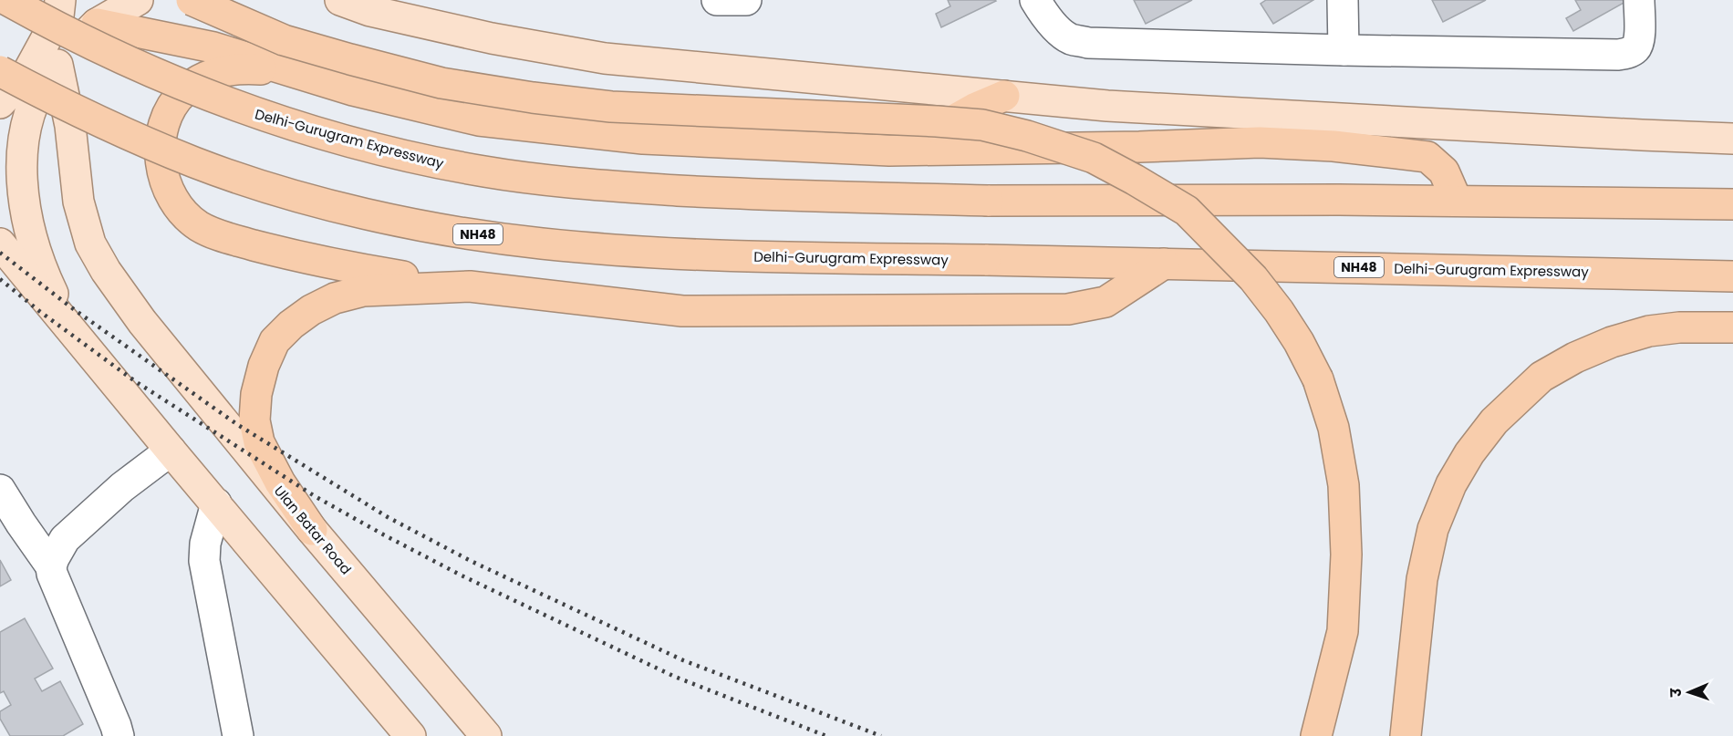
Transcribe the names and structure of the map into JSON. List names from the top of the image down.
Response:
{
  "streets": {
    "highway": ["Delhi-Gurugram Expressway", "NH48"],
    "main road": ["Ulan Batar Road"]
  },
  "north": "left"
}
